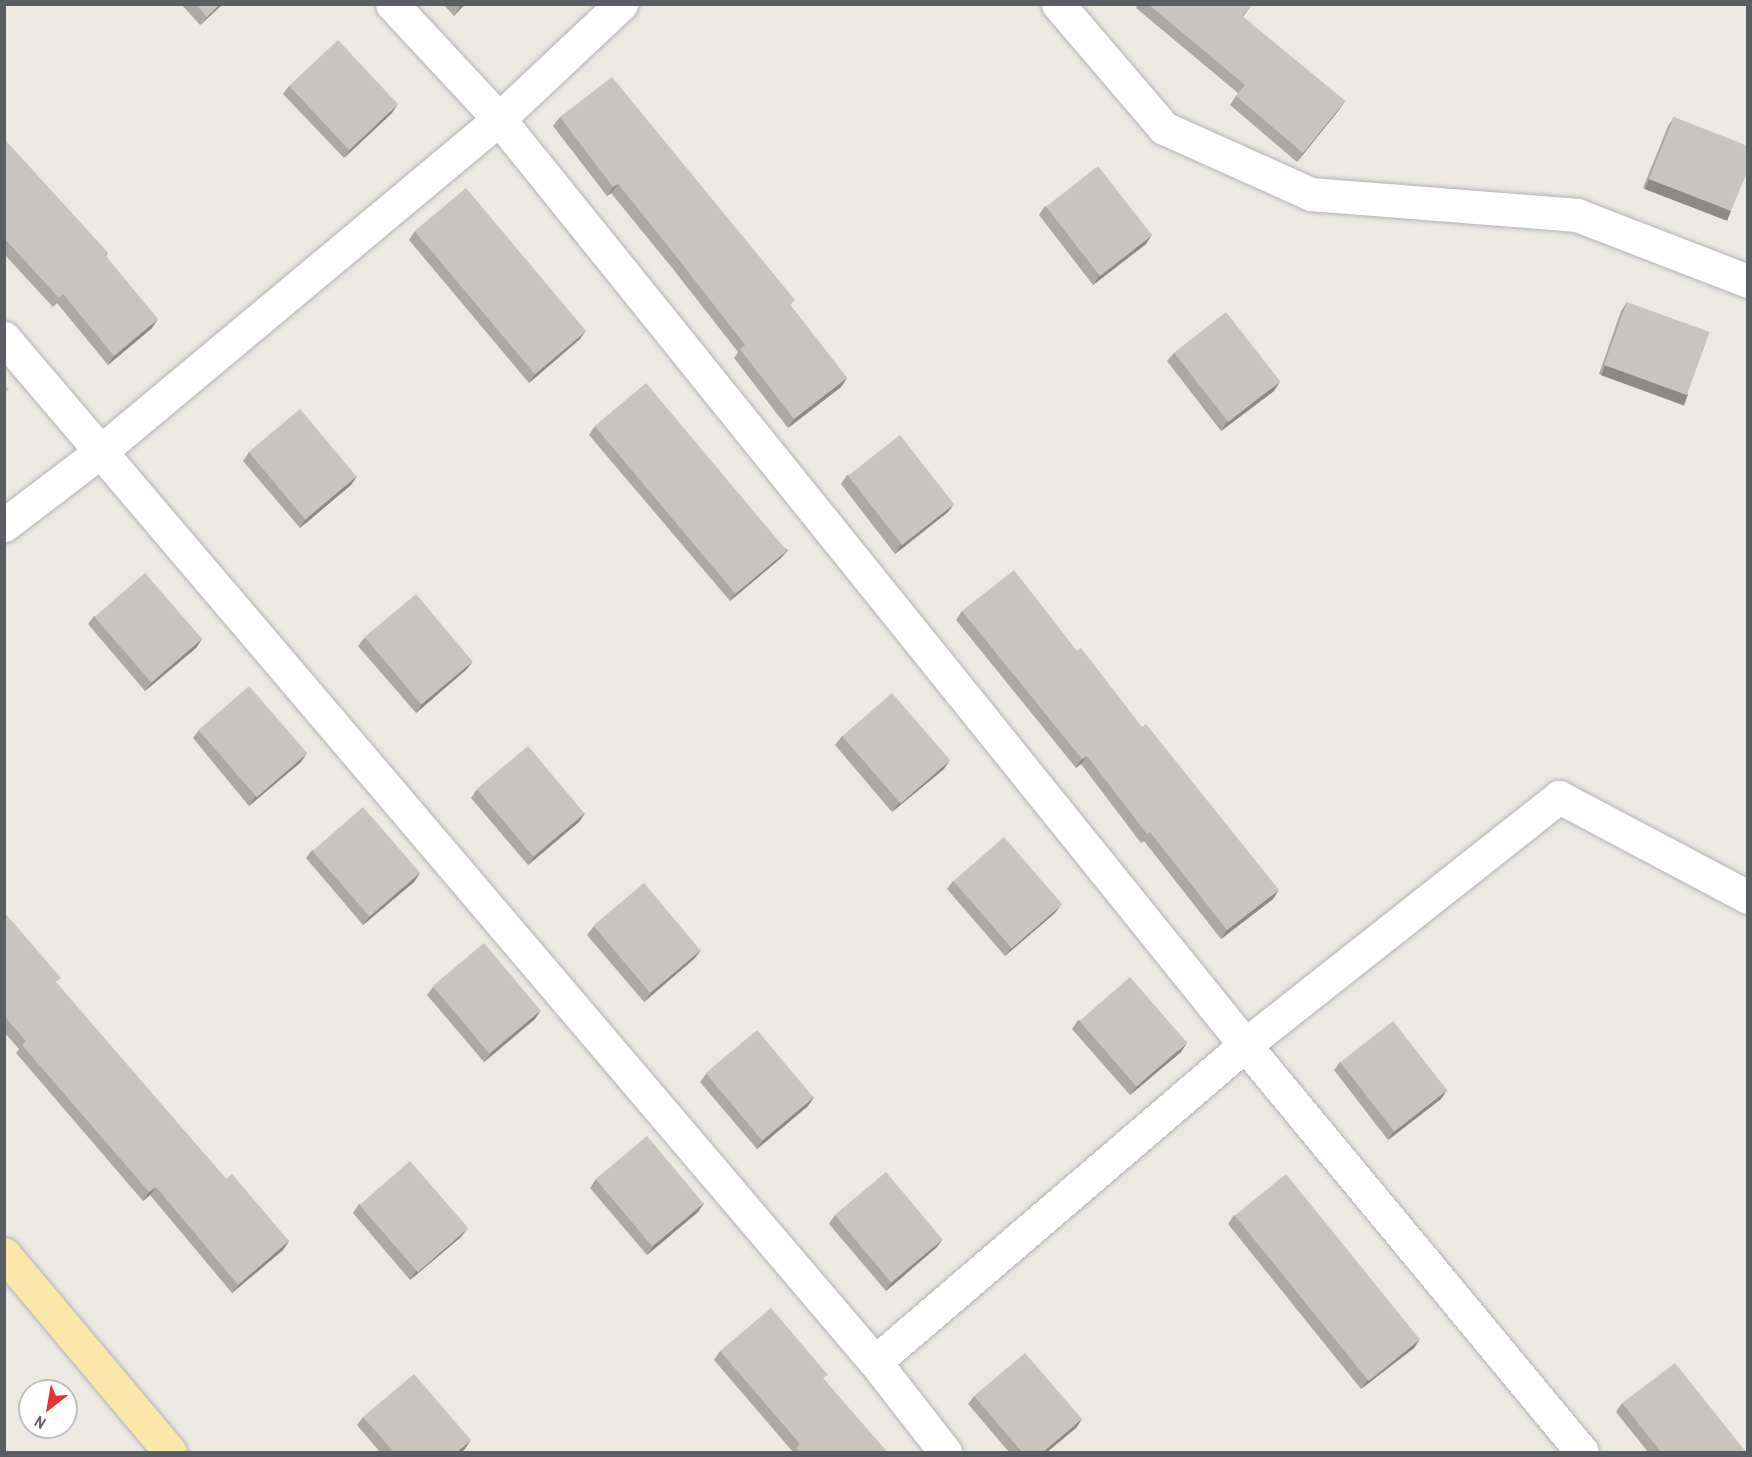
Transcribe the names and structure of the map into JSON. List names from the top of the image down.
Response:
{
  "north": "bottom left"
}
